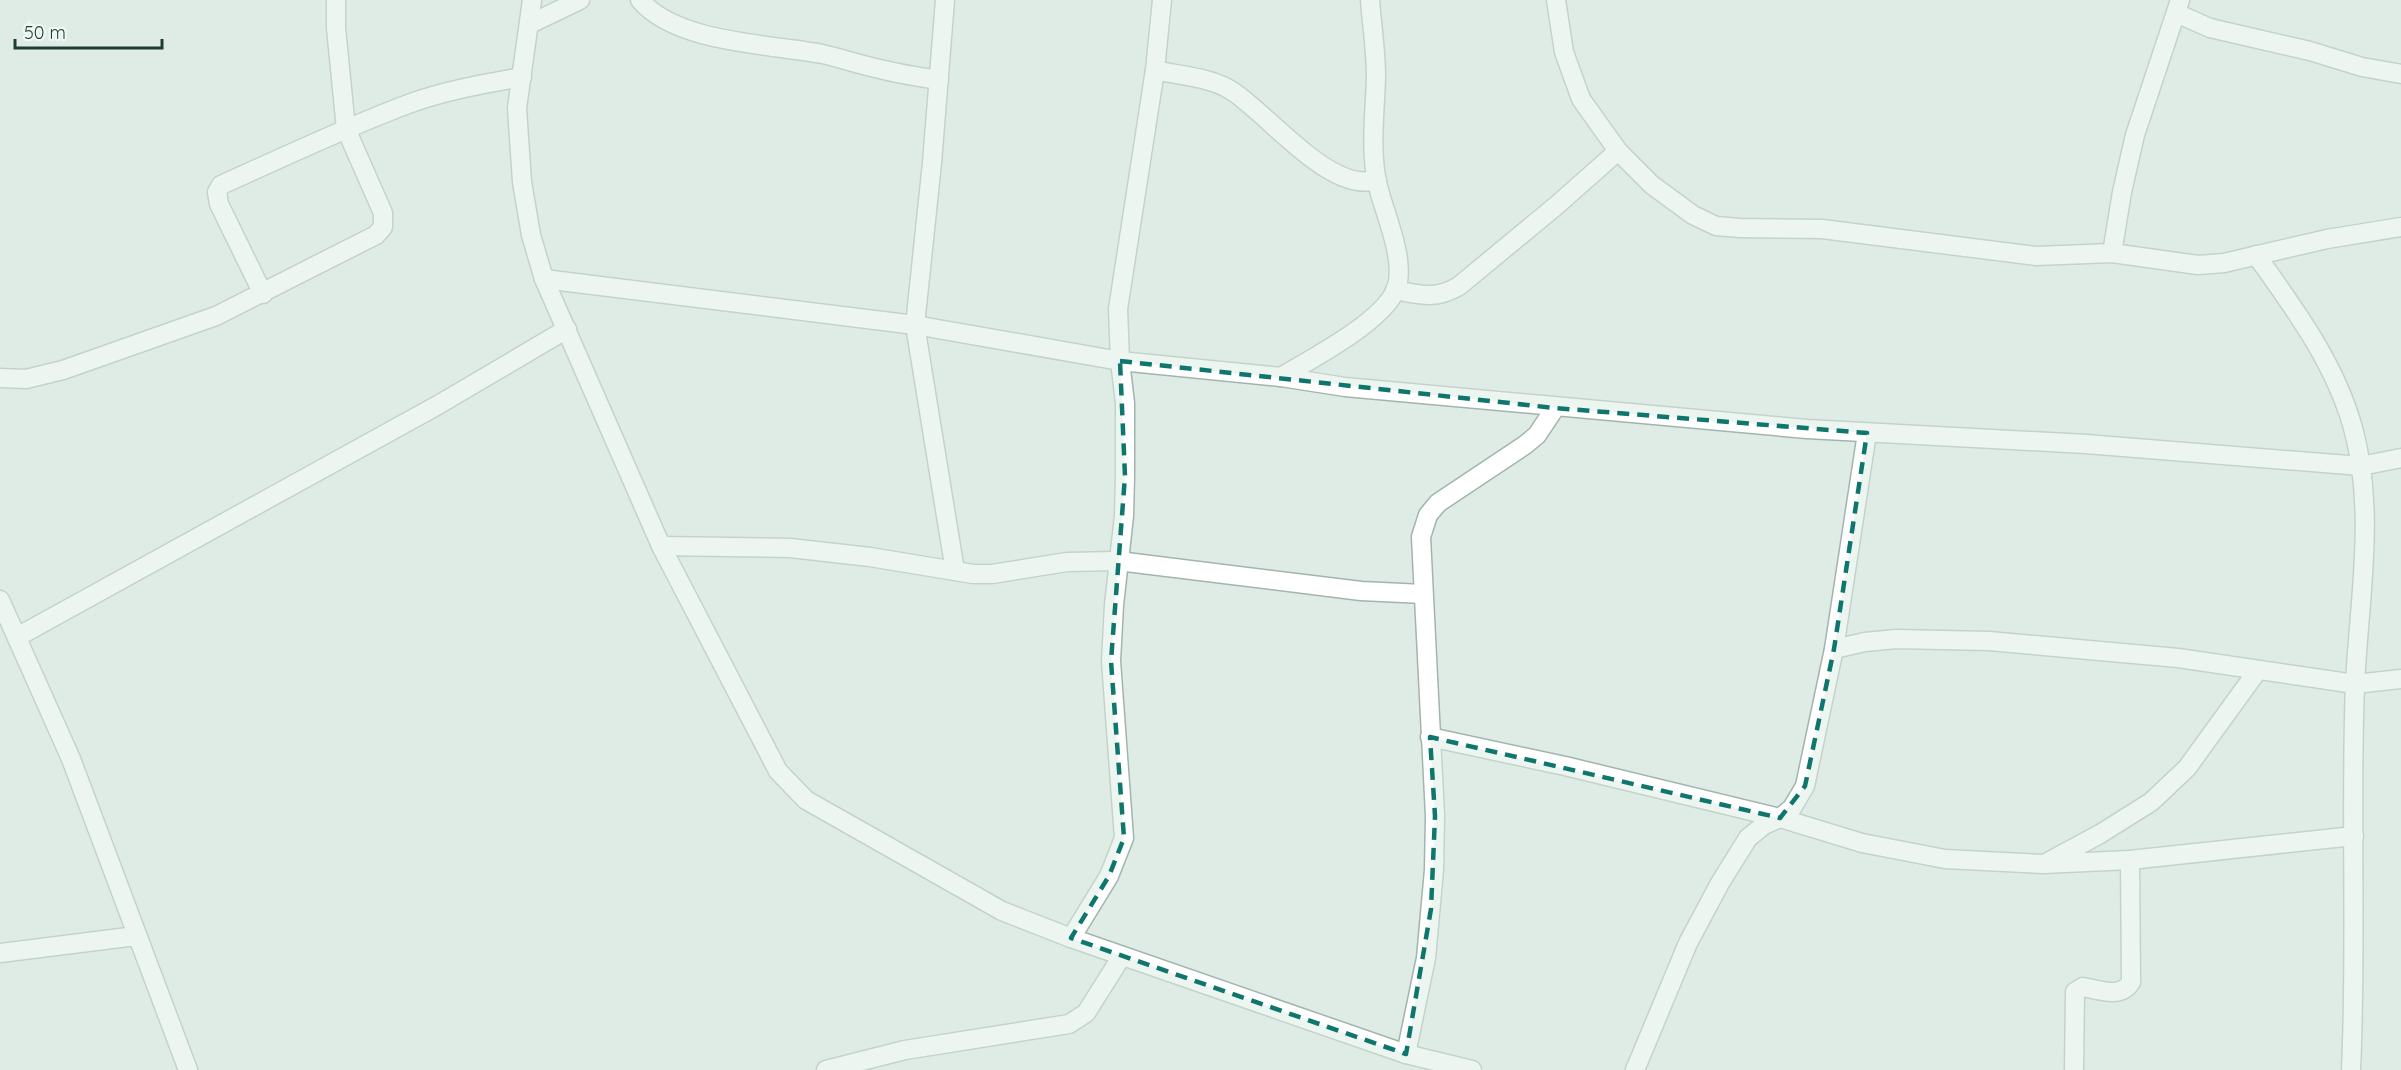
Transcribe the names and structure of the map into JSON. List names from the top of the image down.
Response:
{
  "scale_bar": "50 m"
}
